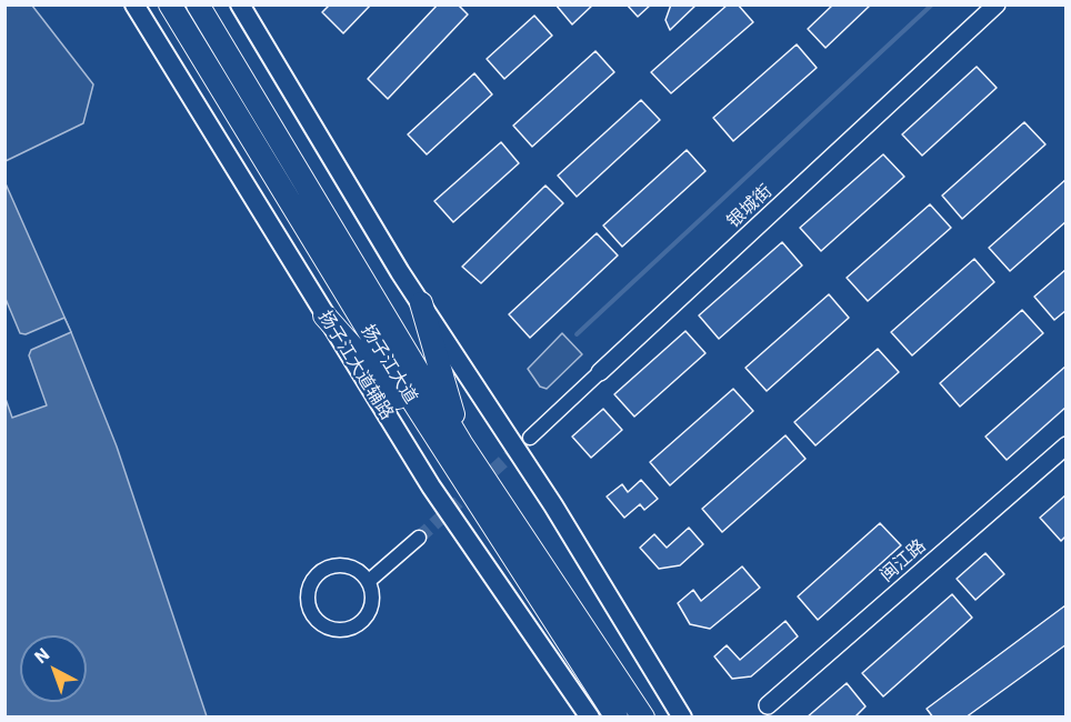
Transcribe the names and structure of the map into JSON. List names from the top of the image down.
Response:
{
  "streets": {
    "highway": ["扬子江大道"],
    "main road": ["扬子江大道辅路"],
    "street": ["银城街", "闽江路"]
  },
  "north": "top left"
}
